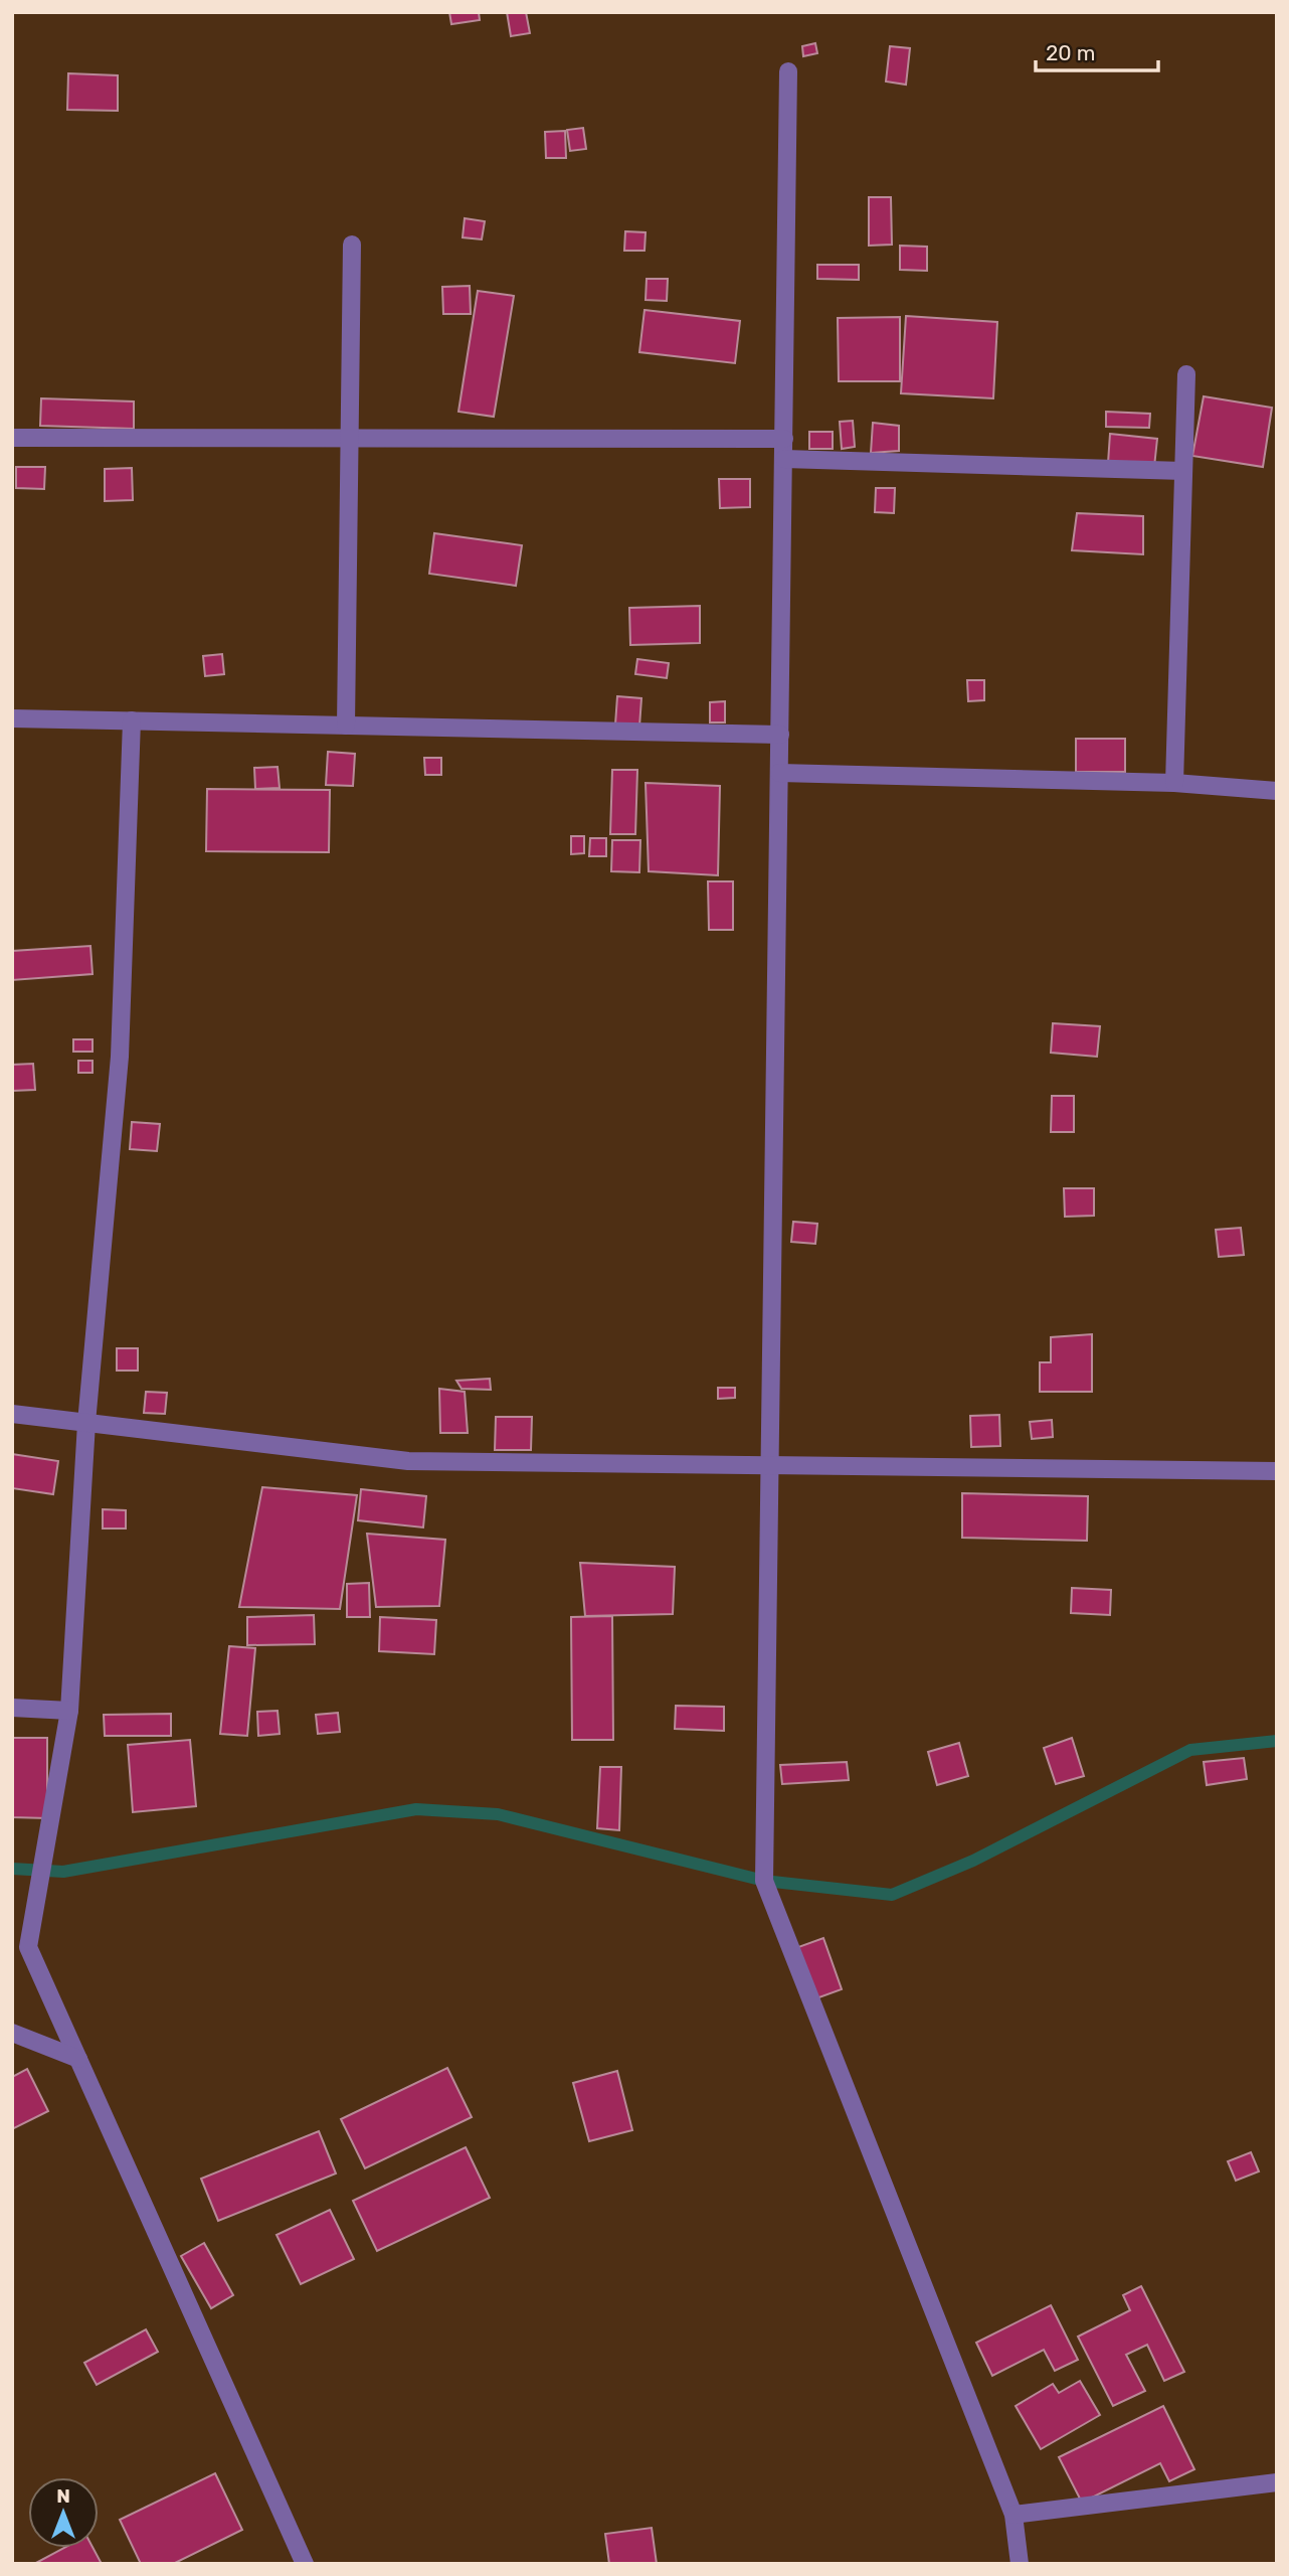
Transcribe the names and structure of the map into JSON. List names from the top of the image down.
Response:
{
  "scale_bar": "20 m",
  "north": "top"
}
